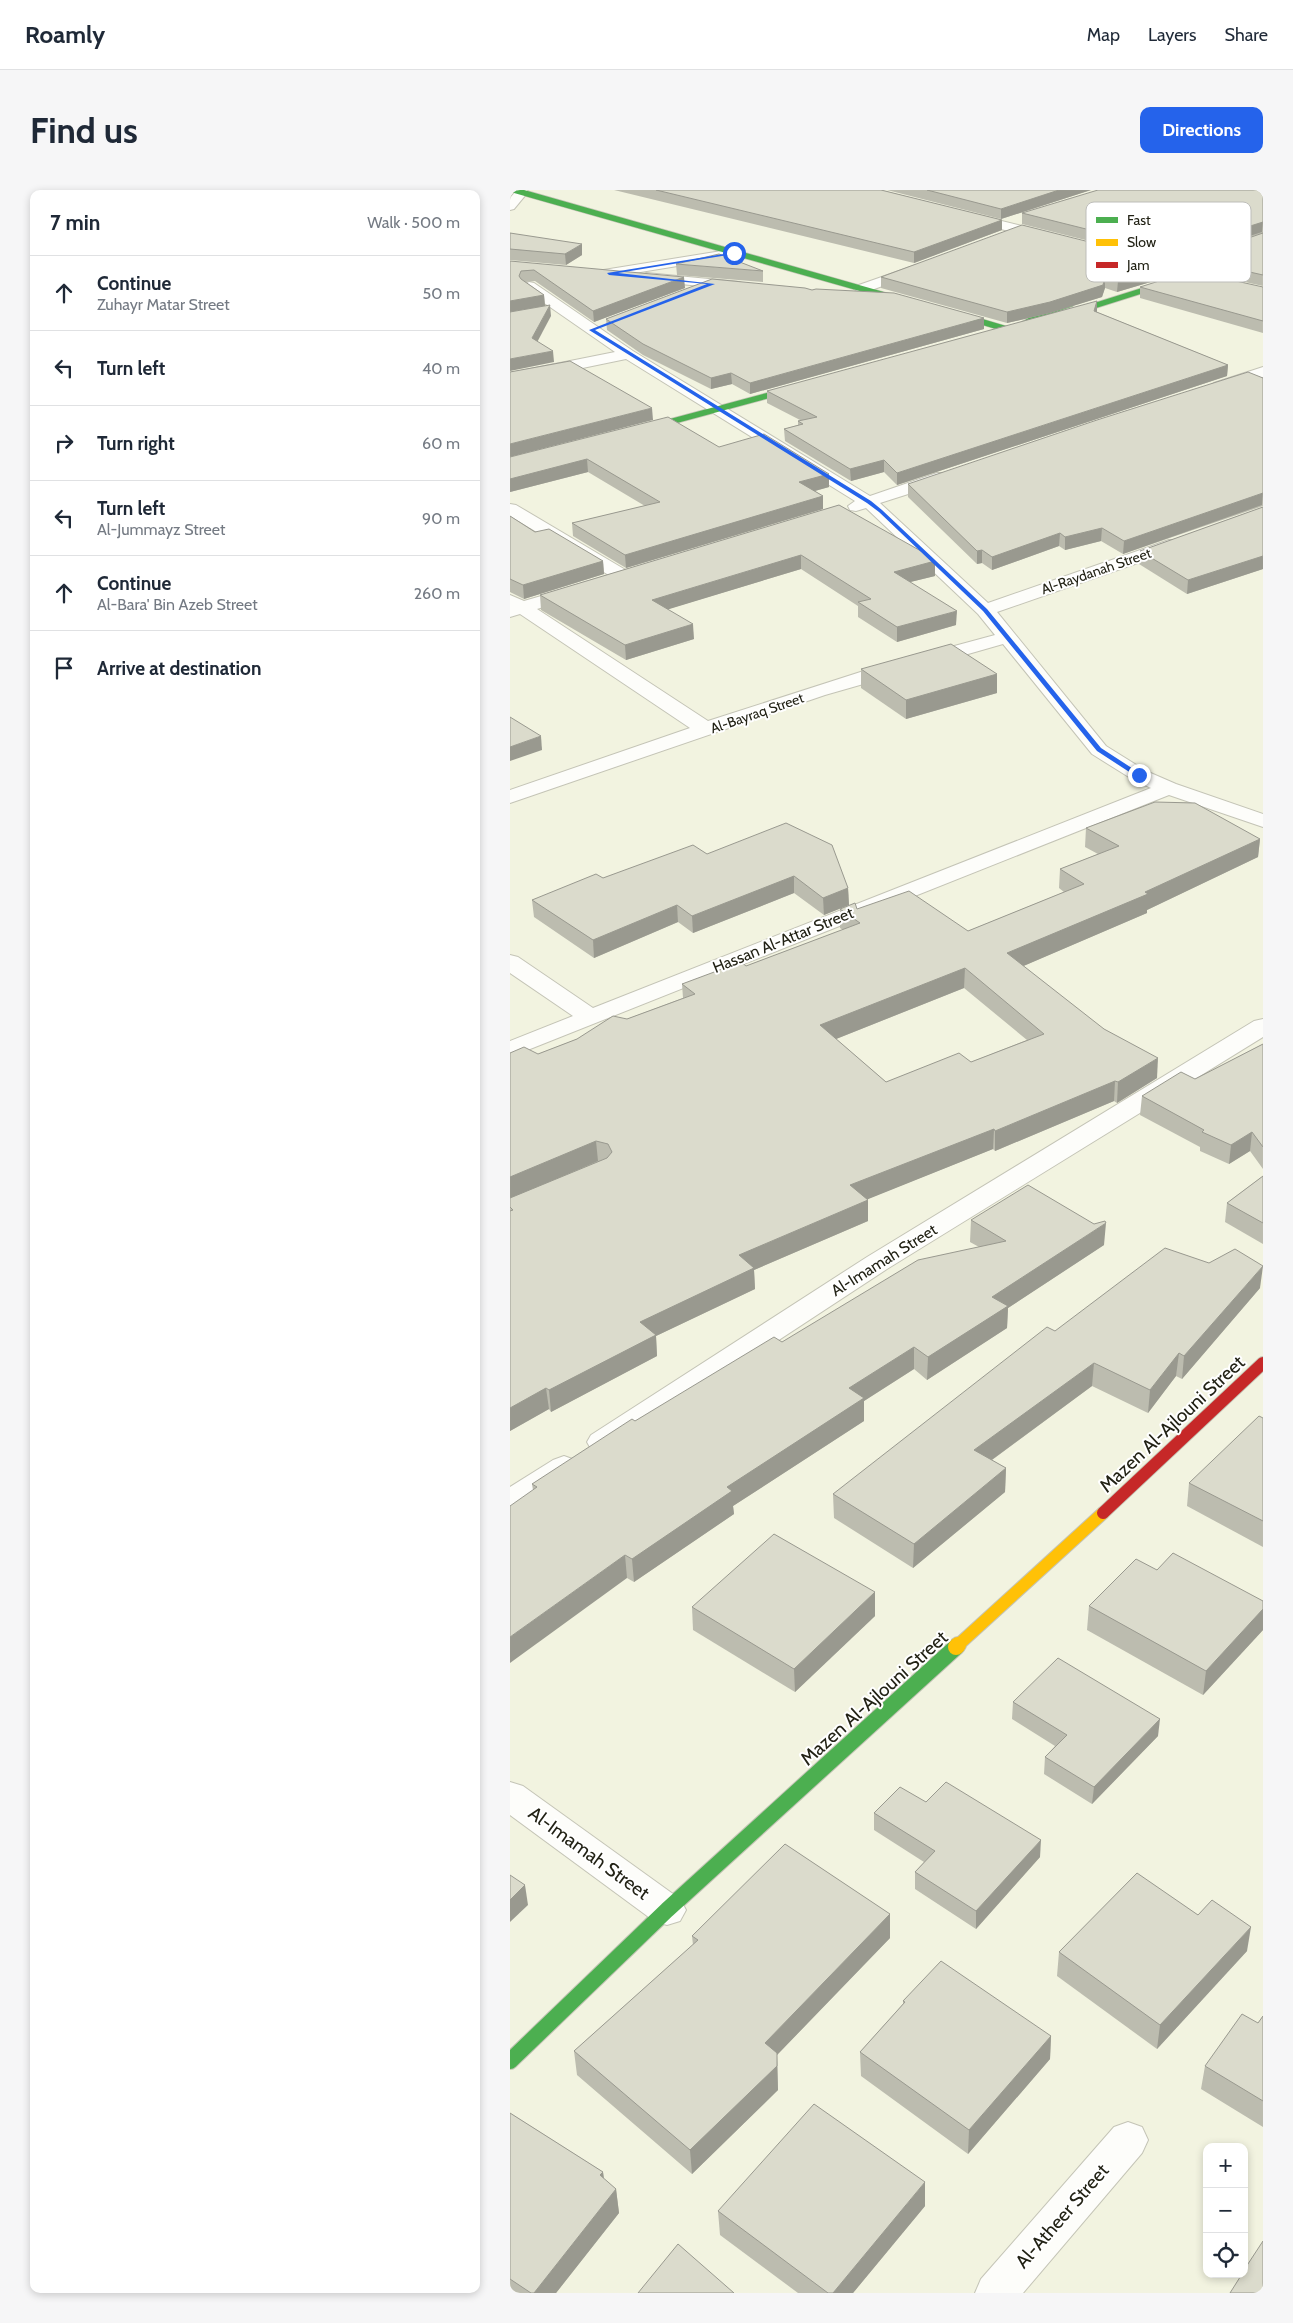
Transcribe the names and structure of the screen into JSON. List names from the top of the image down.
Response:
{
  "streets": {
    "street": [
      "Al-Raydanah Street",
      "Al-Bayraq Street",
      "Hassan Al-Attar Street",
      "Al-Imamah Street",
      "Mazen Al-Ajlouni Street",
      "Al-Atheer Street"
    ]
  },
  "crossings": [
    ["Al-Imamah Street", "Mazen Al-Ajlouni Street"]
  ],
  "legend": ["Fast", "Slow", "Jam"],
  "page": {
    "header": "Roamly",
    "nav": ["Map", "Layers", "Share"],
    "buttons": "Directions",
    "title": "Find us",
    "heading": ["7 min", "Walk · 500 m"],
    "list": [
      ["Continue", "Zuhayr Matar Street", "50 m"],
      ["Turn left", "40 m"],
      ["Turn right", "60 m"],
      ["Turn left", "Al-Jummayz Street", "90 m"],
      ["Continue", "Al-Bara' Bin Azeb Street", "260 m"],
      "Arrive at destination"
    ],
    "map_buttons": ["+", "−"]
  }
}
